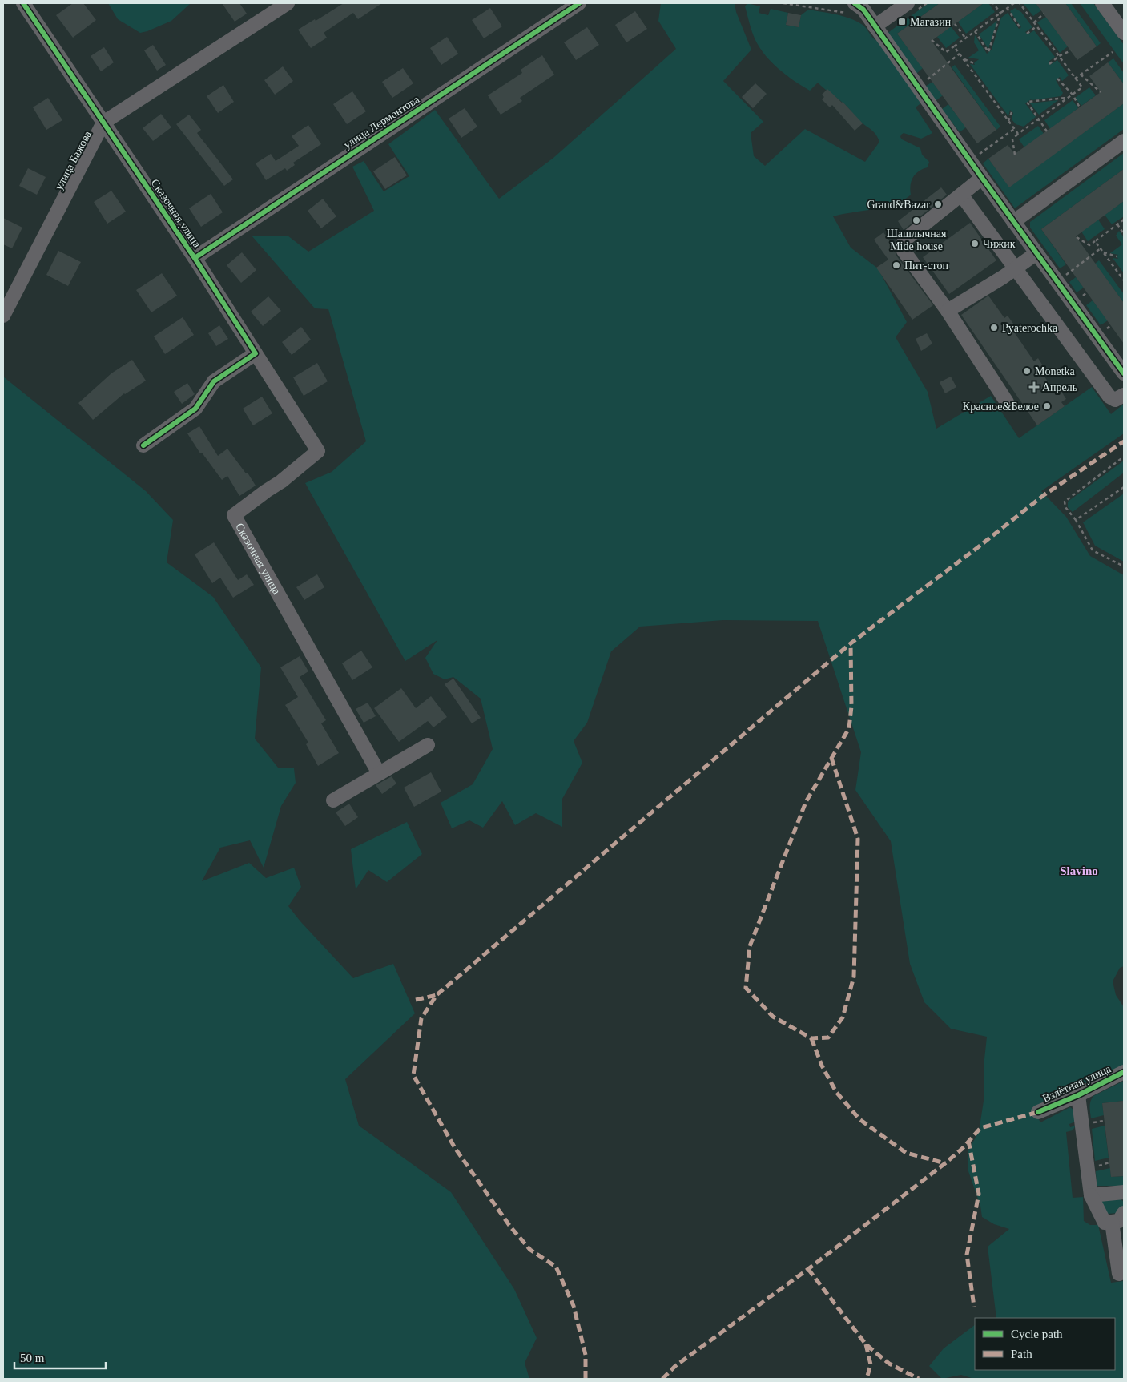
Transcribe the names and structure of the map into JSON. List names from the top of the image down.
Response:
{
  "streets": {
    "street": [
      "улица Лермонтова",
      "улица Бажова",
      "Сказочная улица",
      "Взлётная улица"
    ]
  },
  "crossings": [
    ["улица Лермонтова", "Сказочная улица"],
    ["улица Бажова", "Сказочная улица"]
  ],
  "districts": ["Slavino"],
  "places": {
    "transit": ["Магазин"],
    "other": [
      "Grand&Bazar",
      "Шашлычная Mide house",
      "Чижик",
      "Пит-стоп",
      "Pyaterochka",
      "Monetka",
      "Красное&Белое"
    ],
    "health": ["Апрель"]
  },
  "legend": ["Cycle path", "Path"],
  "scale_bar": "50 m"
}
